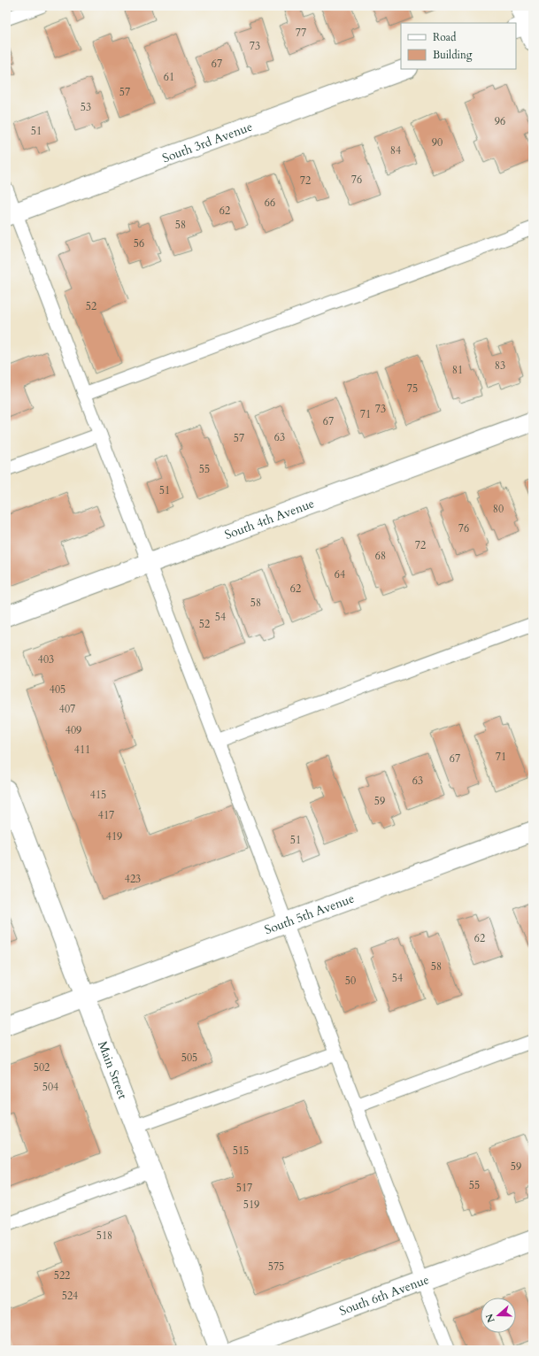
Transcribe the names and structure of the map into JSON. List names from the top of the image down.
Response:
{
  "streets": {
    "street": [
      "South 3rd Avenue",
      "South 4th Avenue",
      "South 5th Avenue",
      "Main Street",
      "South 6th Avenue"
    ]
  },
  "crossings": [
    ["South 5th Avenue", "Main Street"]
  ],
  "house_numbers": [
    "77",
    "73",
    "67",
    "61",
    "57",
    "53",
    "96",
    "51",
    "90",
    "84",
    "76",
    "72",
    "66",
    "62",
    "58",
    "56",
    "52",
    "83",
    "81",
    "75",
    "73",
    "71",
    "67",
    "63",
    "57",
    "55",
    "51",
    "80",
    "76",
    "72",
    "68",
    "64",
    "62",
    "58",
    "54",
    "52",
    "403",
    "405",
    "407",
    "409",
    "411",
    "71",
    "67",
    "63",
    "415",
    "59",
    "417",
    "419",
    "51",
    "423",
    "62",
    "58",
    "54",
    "50",
    "505",
    "502",
    "504",
    "515",
    "59",
    "55",
    "517",
    "519",
    "518",
    "575",
    "522",
    "524"
  ],
  "legend": ["Road", "Building"],
  "north": "left"
}
